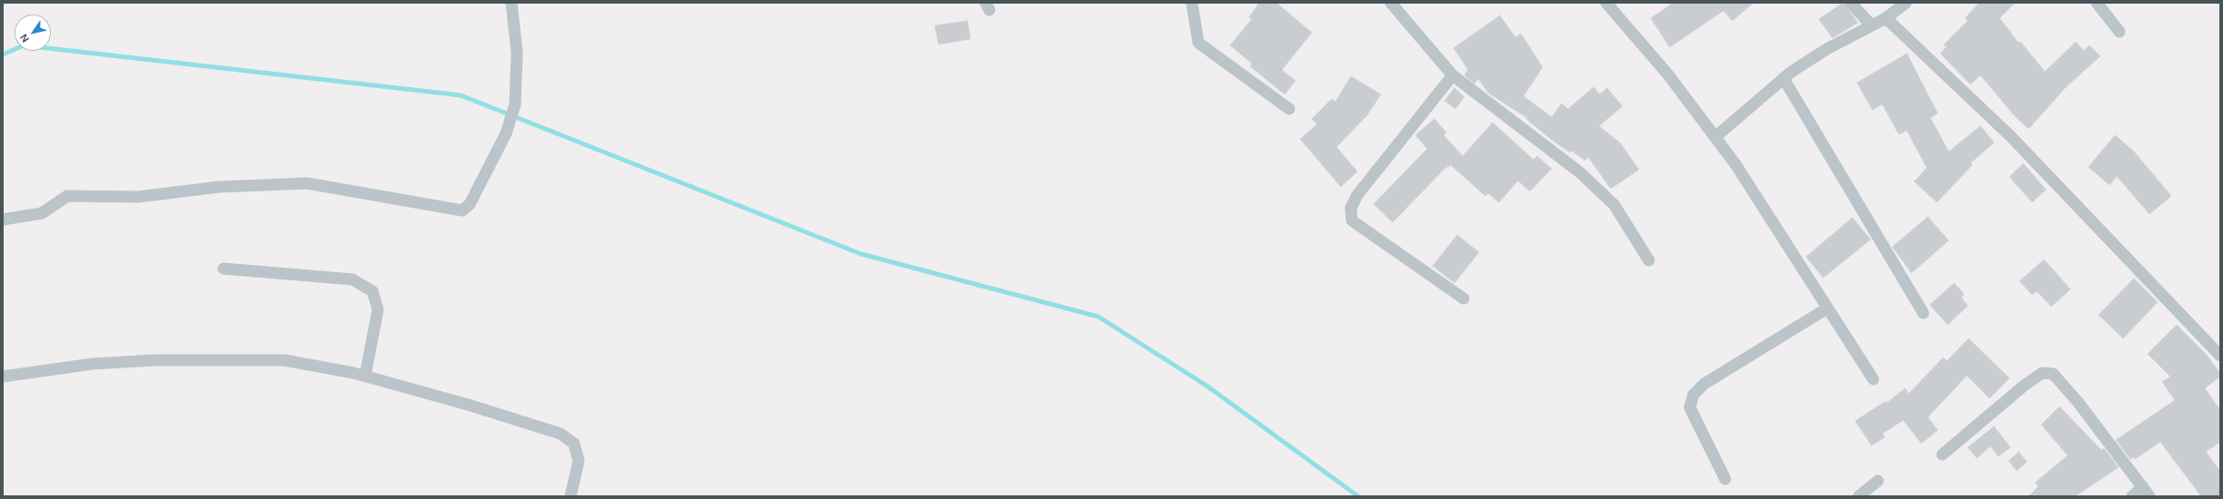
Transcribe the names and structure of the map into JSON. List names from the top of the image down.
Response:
{
  "north": "bottom left"
}
